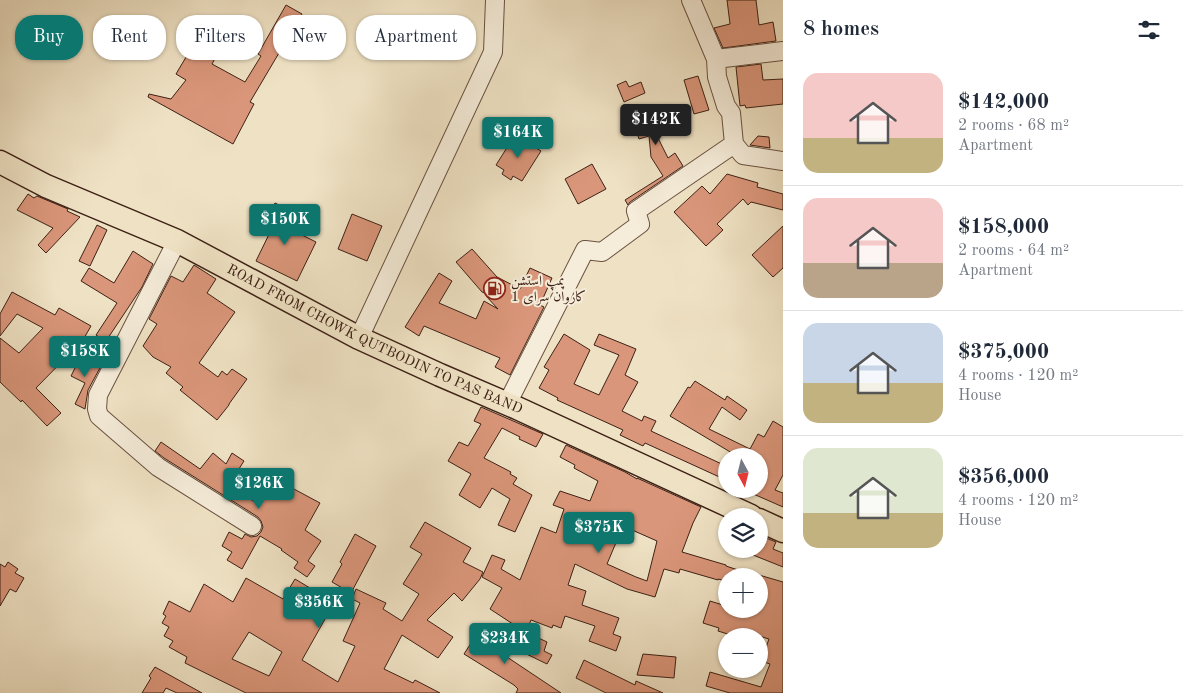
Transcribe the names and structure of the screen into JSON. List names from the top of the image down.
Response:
{
  "streets": {
    "main road": ["ROAD FROM CHOWK QUTBODIN TO PAS BAND"]
  },
  "places": {
    "fuel station": ["پمپ استشن کاروان سرای 1"]
  },
  "north": "bottom",
  "page": {
    "heading": "8 homes",
    "chip": [
      "Buy",
      "Rent",
      "Filters",
      "New",
      "Apartment"
    ],
    "list": [
      {
        "name": "$142,000",
        "note": "2 rooms · 68 m² · Apartment"
      },
      {
        "name": "$158,000",
        "note": "2 rooms · 64 m² · Apartment"
      },
      {
        "name": "$375,000",
        "note": "4 rooms · 120 m² · House"
      },
      {
        "name": "$356,000",
        "note": "4 rooms · 120 m² · House"
      }
    ],
    "price": [
      "$142K",
      "$164K",
      "$150K",
      "$158K",
      "$126K",
      "$375K",
      "$356K",
      "$234K"
    ],
    "map_buttons": ["+", "−"]
  }
}
